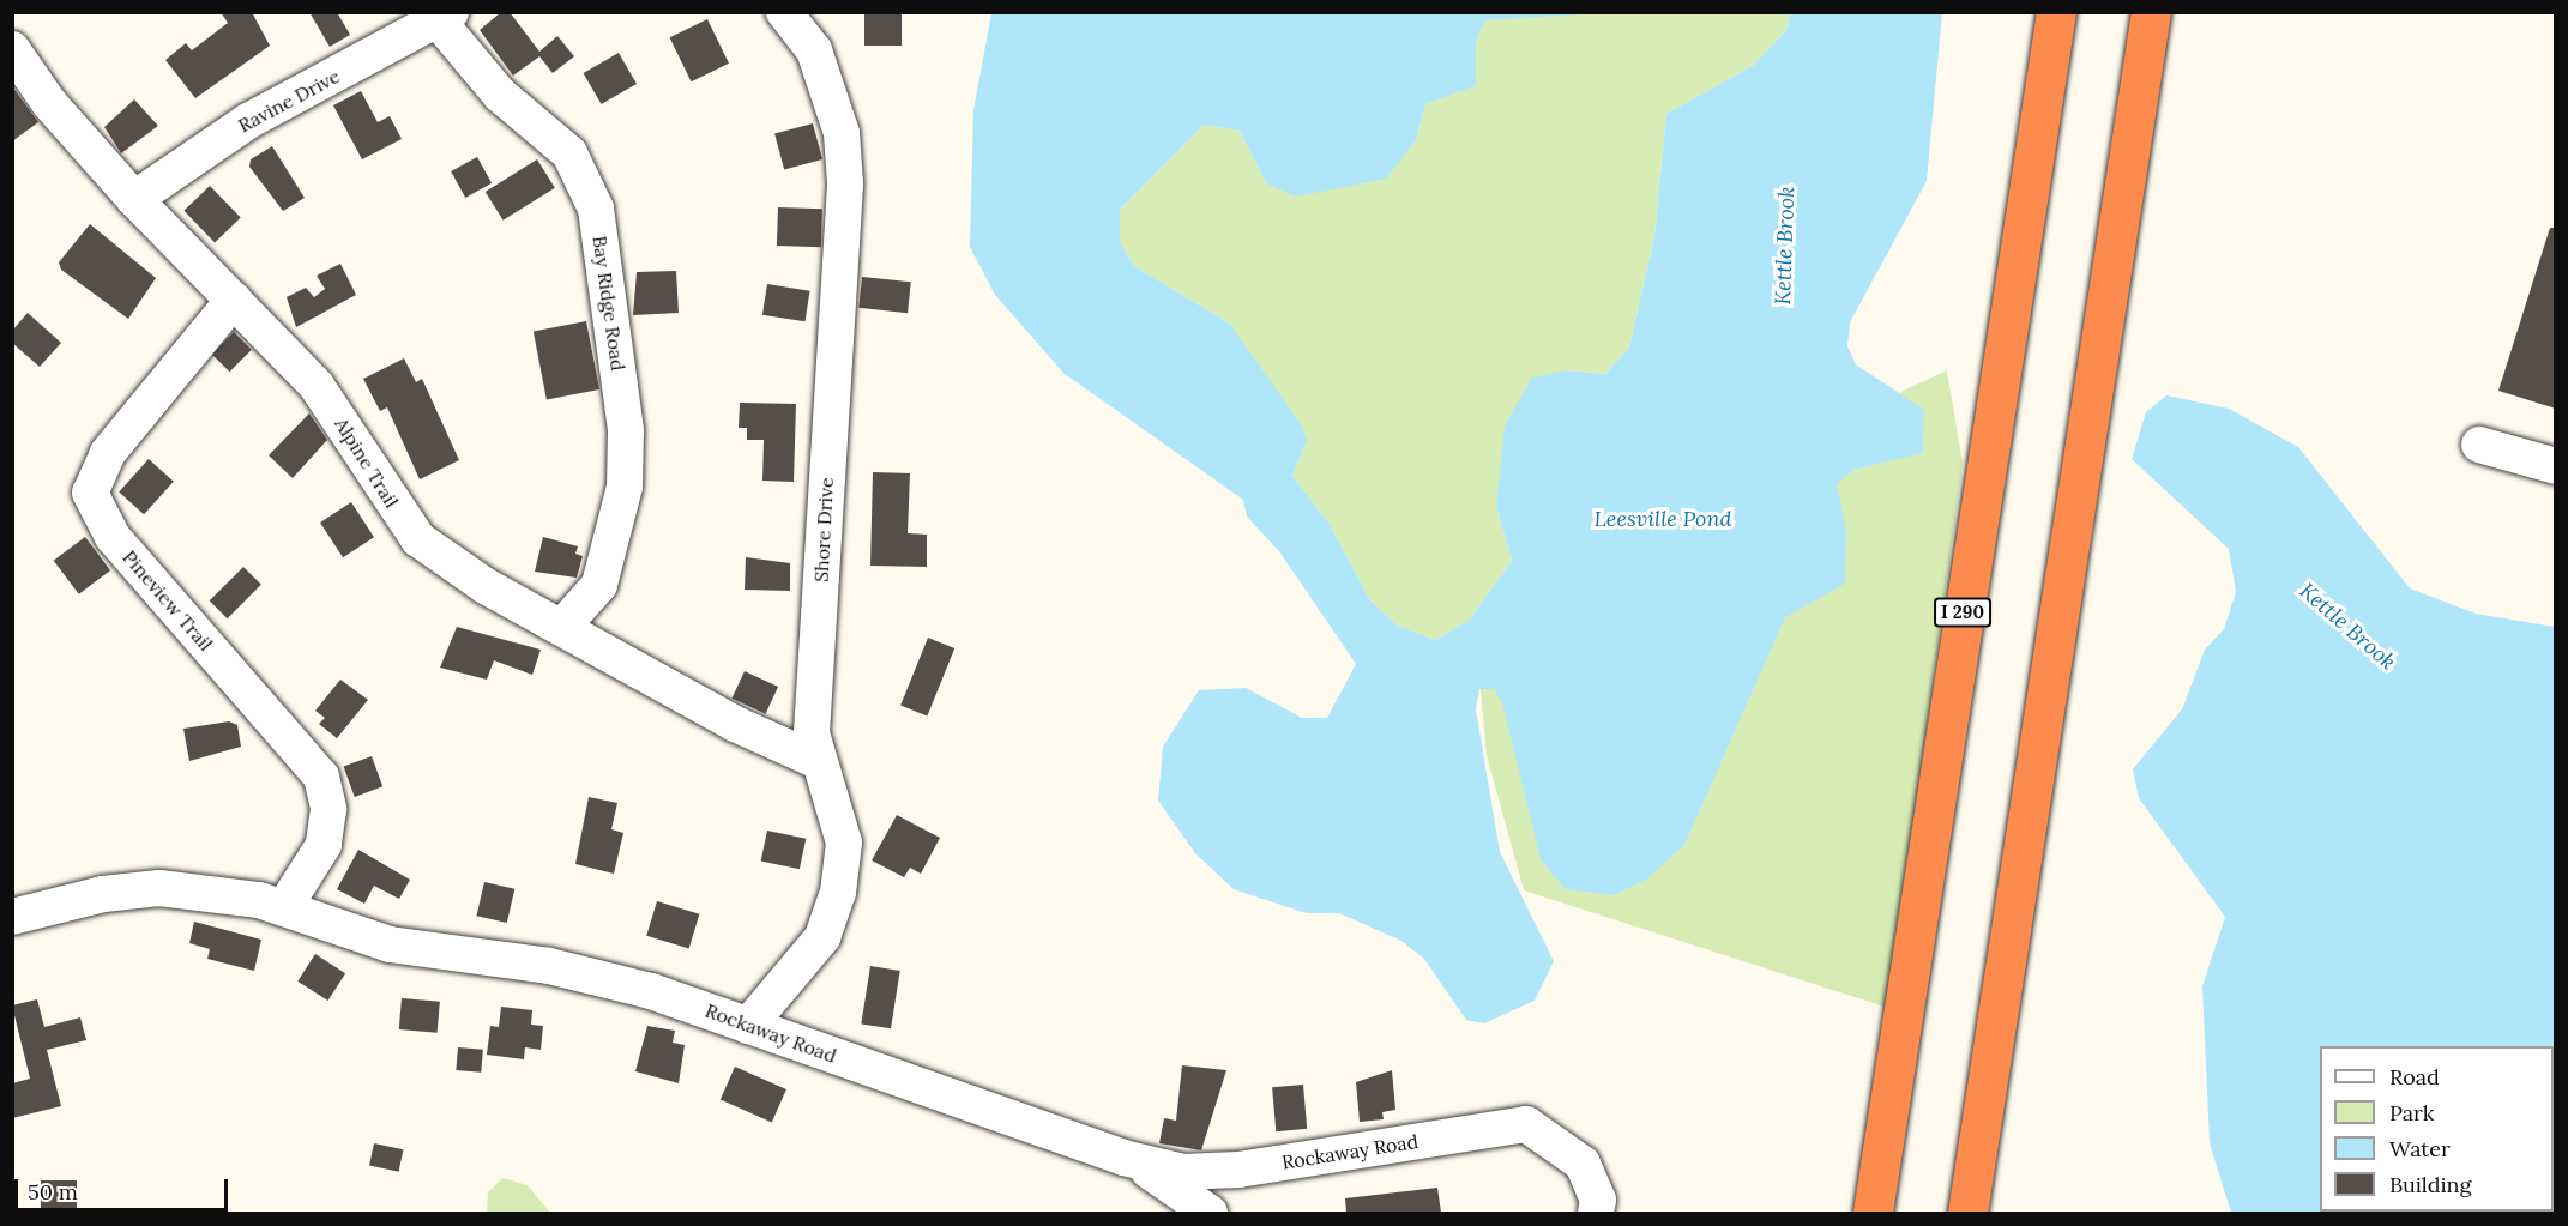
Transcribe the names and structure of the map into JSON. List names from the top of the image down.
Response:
{
  "streets": {
    "highway": ["I 290"],
    "street": [
      "Ravine Drive",
      "Bay Ridge Road",
      "Alpine Trail",
      "Shore Drive",
      "Pineview Trail",
      "Rockaway Road"
    ]
  },
  "crossings": [
    ["Ravine Drive", "Bay Ridge Road"],
    ["Ravine Drive", "Alpine Trail"],
    ["Bay Ridge Road", "Alpine Trail"],
    ["Alpine Trail", "Shore Drive"],
    ["Alpine Trail", "Pineview Trail"],
    ["Shore Drive", "Rockaway Road"],
    ["Pineview Trail", "Rockaway Road"]
  ],
  "water": ["Kettle Brook", "Leesville Pond"],
  "legend": [
    "Road",
    "Park",
    "Water",
    "Building"
  ],
  "scale_bar": "50 m"
}
